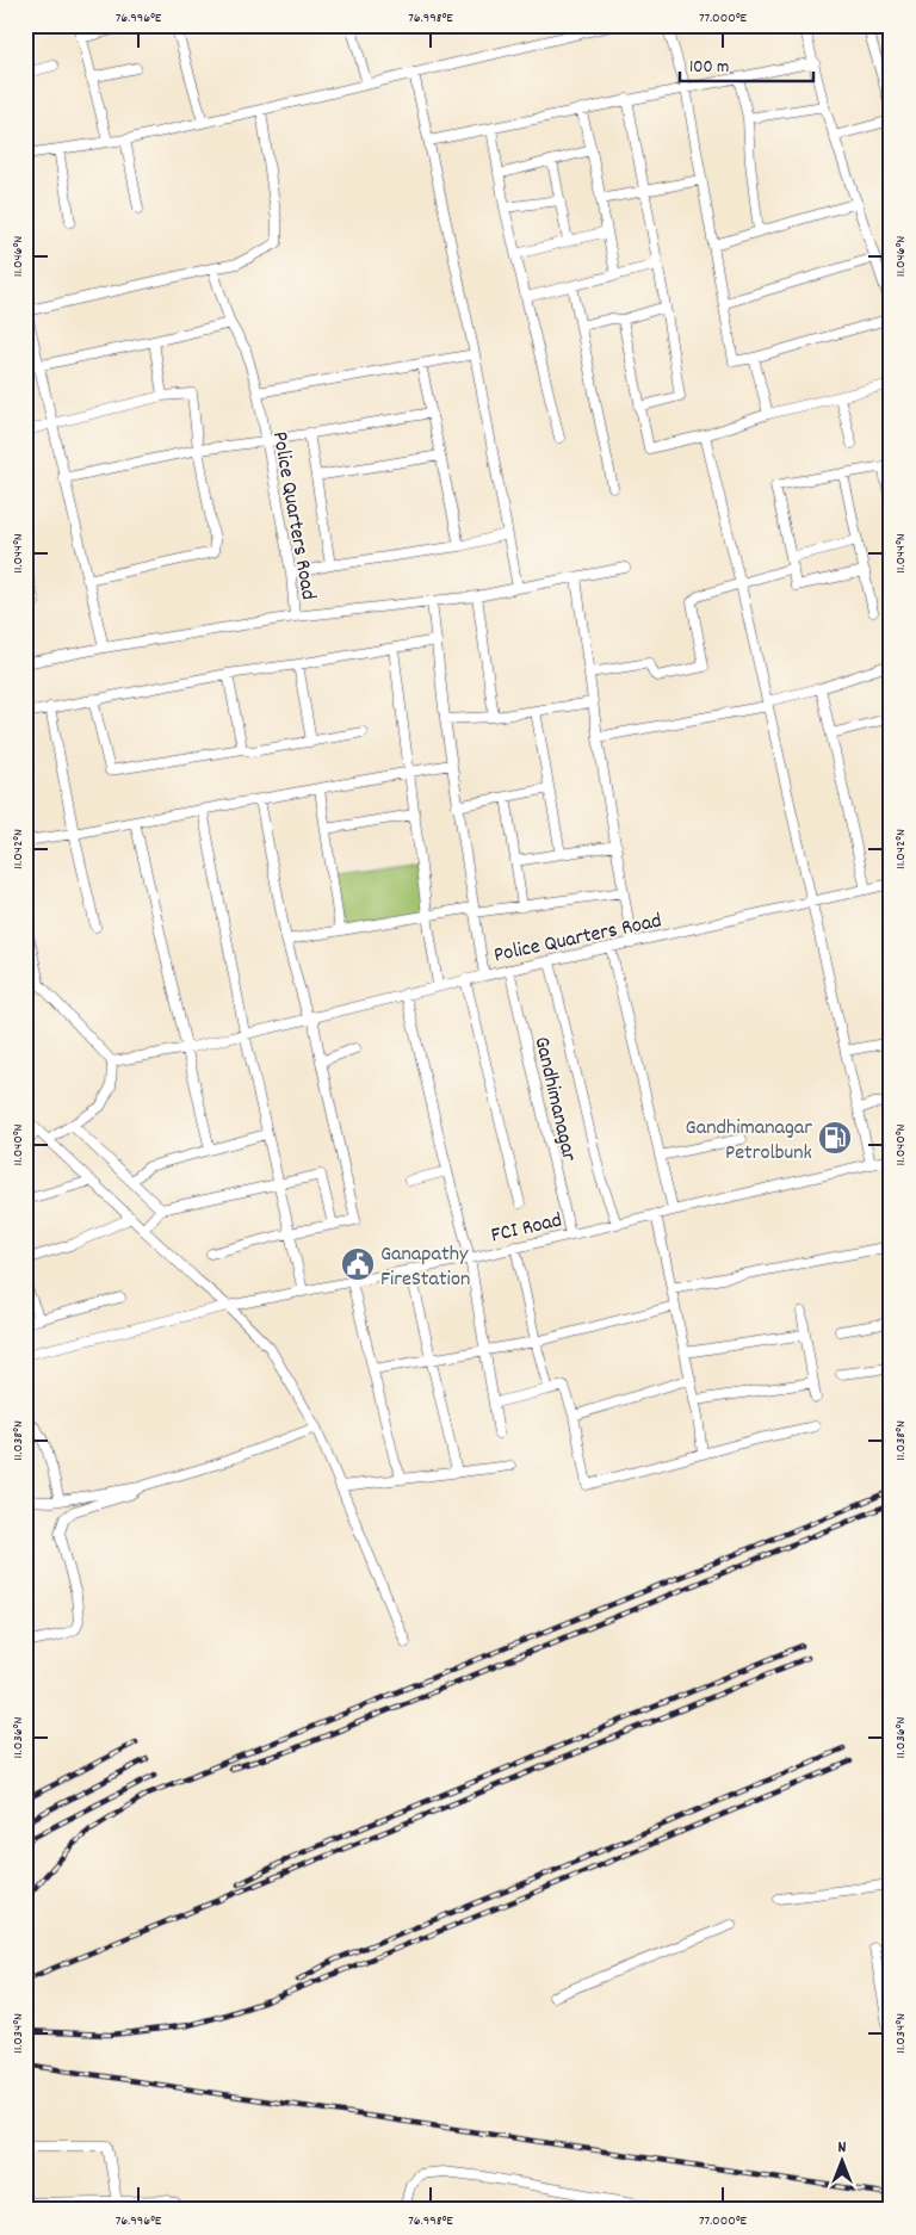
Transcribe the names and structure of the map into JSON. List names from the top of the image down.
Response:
{
  "streets": {
    "street": ["Police Quarters Road", "Gandhimanagar", "FCI Road"]
  },
  "crossings": [
    ["Police Quarters Road", "Gandhimanagar"],
    ["Gandhimanagar", "FCI Road"]
  ],
  "places": {
    "fuel station": ["Gandhimanagar Petrolbunk"],
    "public building": ["Ganapathy FireStation"]
  },
  "scale_bar": "100 m",
  "north": "top",
  "coordinates": [
    "76.996°E",
    "76.998°E",
    "77.000°E",
    "11.046°N",
    "11.044°N",
    "11.042°N",
    "11.040°N",
    "11.038°N",
    "11.036°N",
    "11.034°N"
  ]
}
